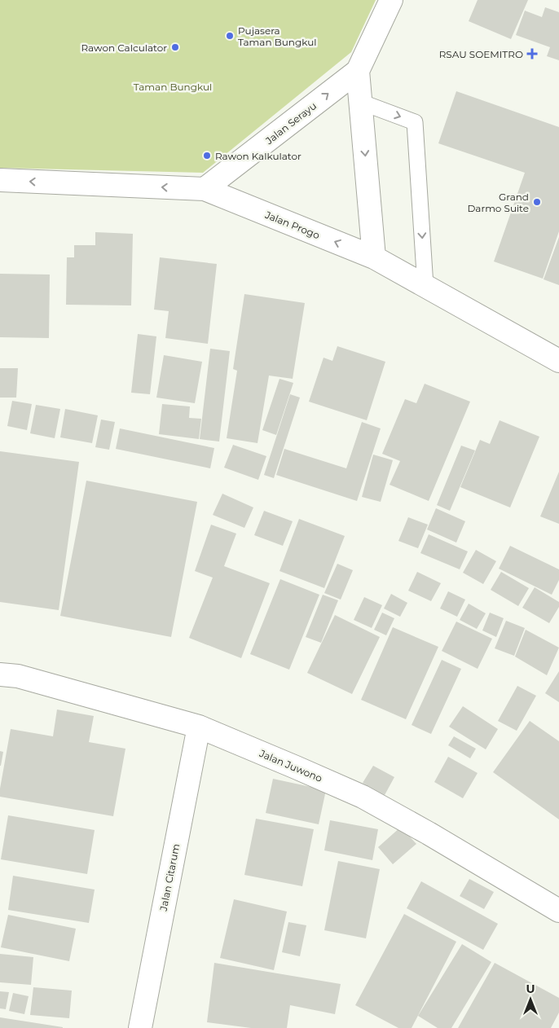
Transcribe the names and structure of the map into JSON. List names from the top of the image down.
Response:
{
  "streets": {
    "street": [
      "Jalan Serayu",
      "Jalan Progo",
      "Jalan Juwono",
      "Jalan Citarum"
    ]
  },
  "crossings": [
    ["Jalan Serayu", "Jalan Progo"],
    ["Jalan Juwono", "Jalan Citarum"]
  ],
  "one_way": ["Jalan Progo"],
  "parks": ["Taman Bungkul"],
  "places": {
    "other": [
      "Pujasera Taman Bungkul",
      "Rawon Calculator",
      "Rawon Kalkulator",
      "Grand Darmo Suite"
    ],
    "health": ["RSAU SOEMITRO"]
  },
  "north": "top"
}
